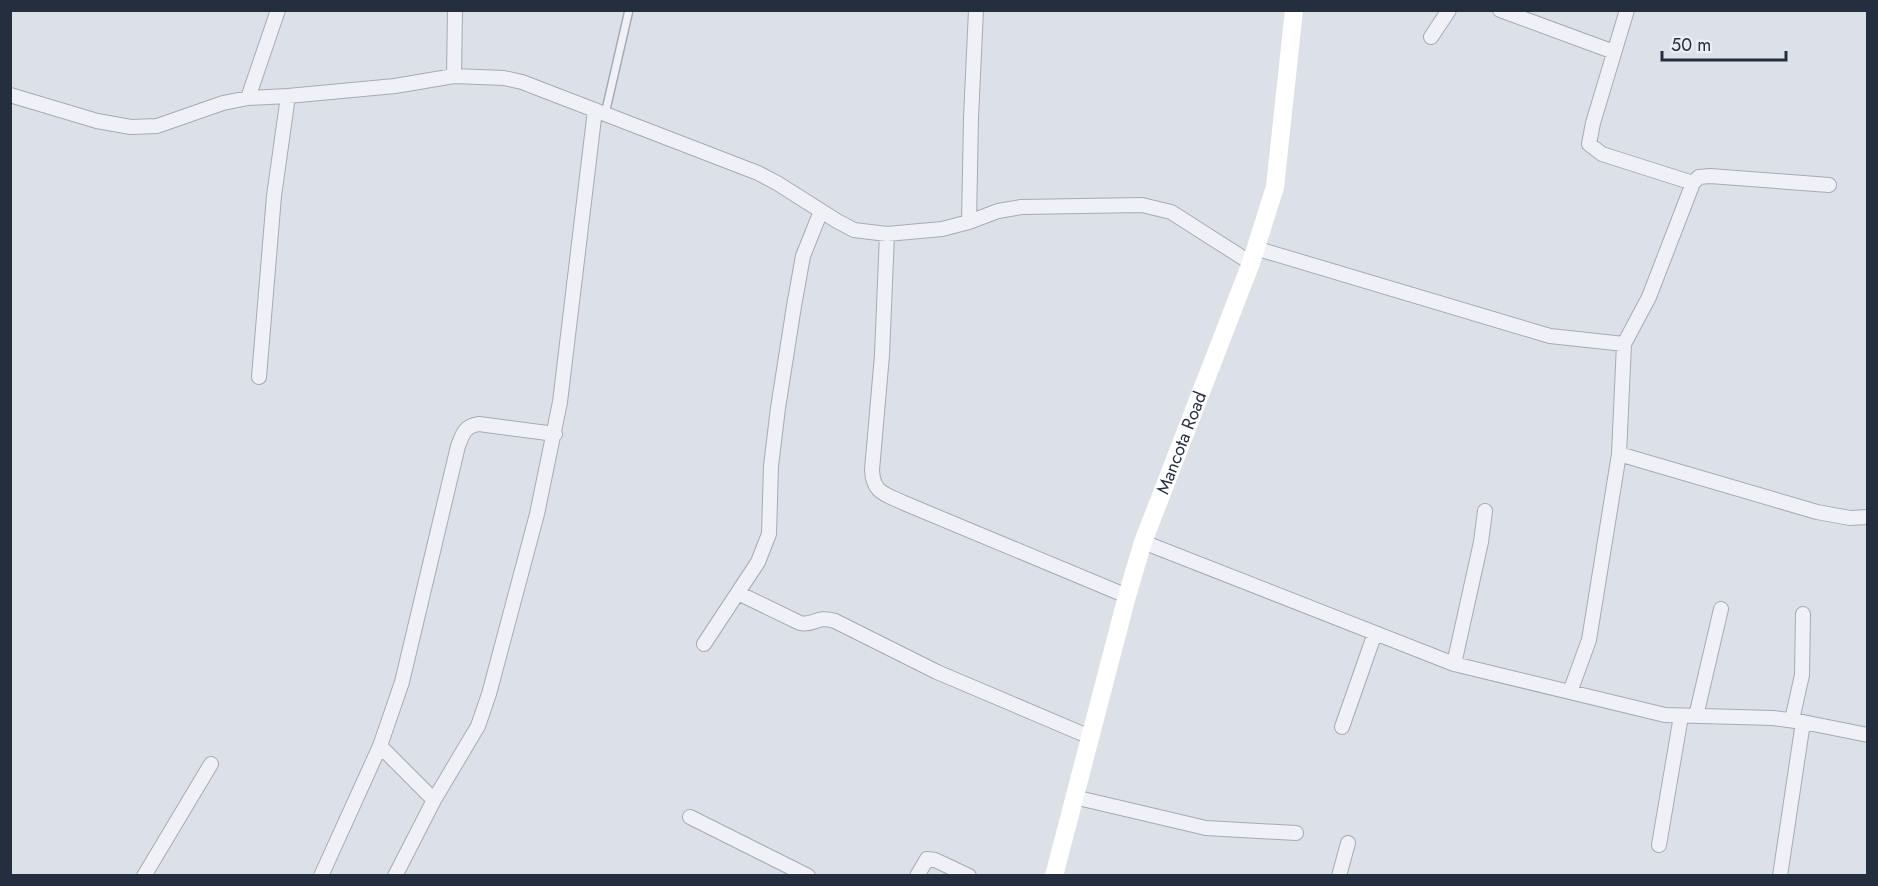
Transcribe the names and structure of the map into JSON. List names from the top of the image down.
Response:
{
  "streets": {
    "main road": ["Mancota Road"]
  },
  "scale_bar": "50 m"
}
